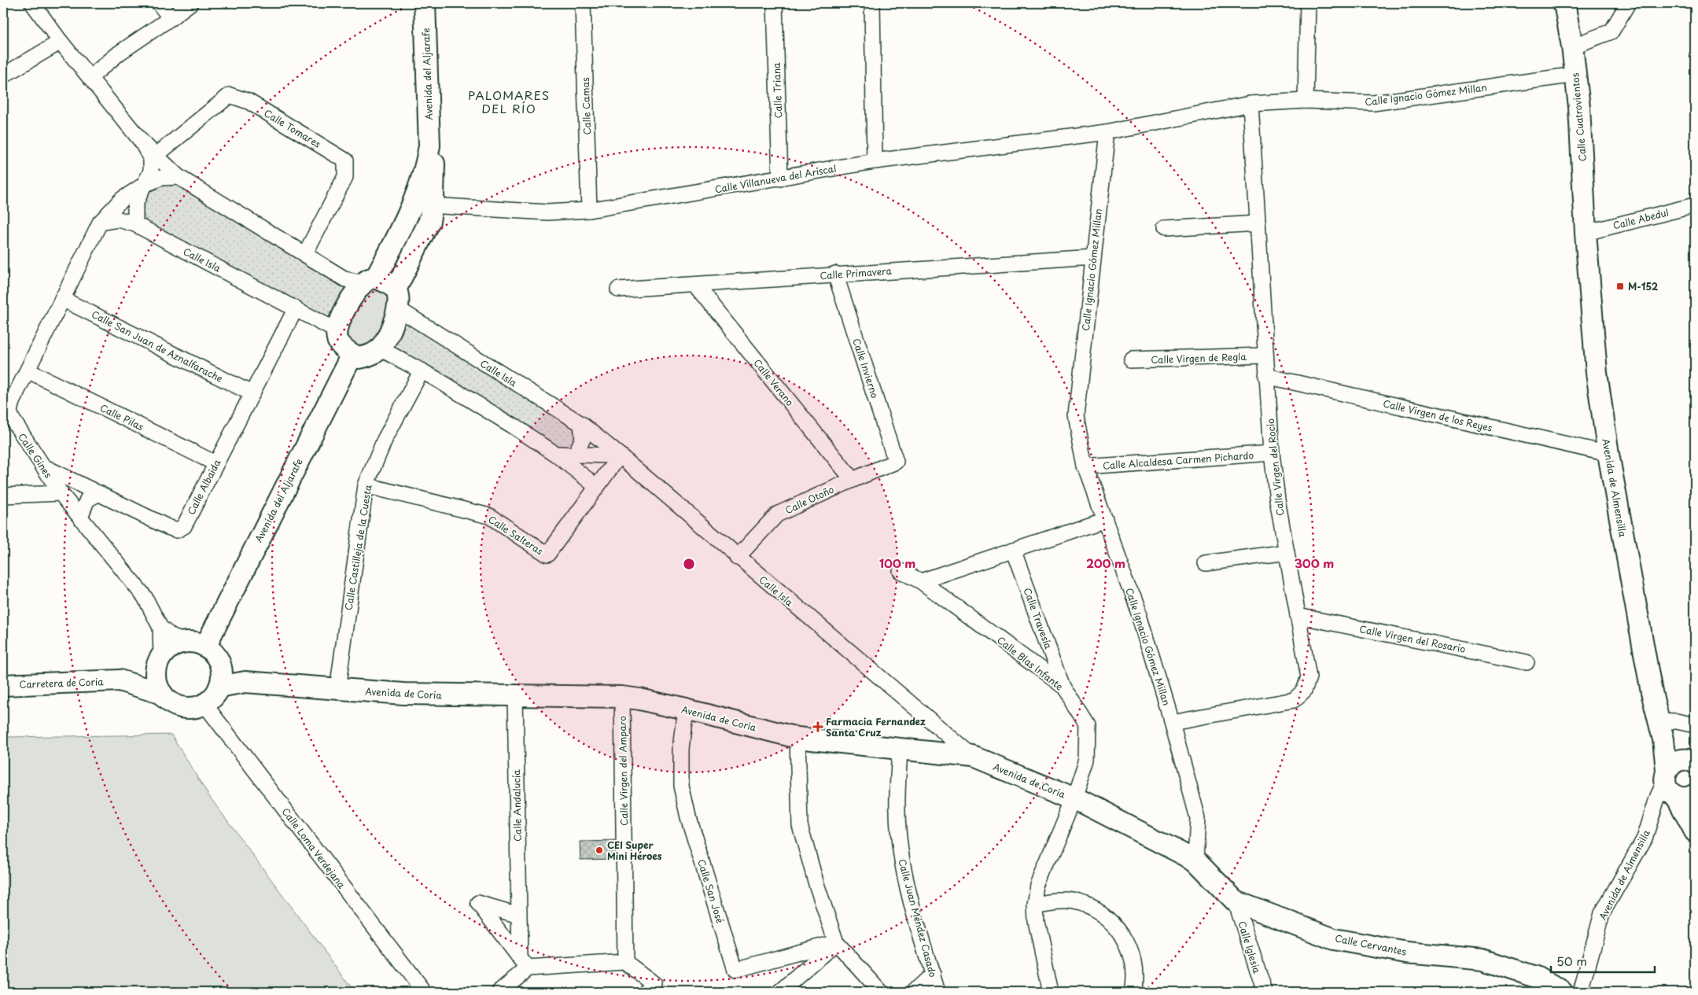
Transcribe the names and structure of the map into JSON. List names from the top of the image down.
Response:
{
  "streets": {
    "main road": [
      "Avenida del Aljarafe",
      "Calle Cuatrovientos",
      "Avenida de Almensilla",
      "Carretera de Coria",
      "Avenida de Coria",
      "Calle Cervantes"
    ],
    "street": [
      "Calle Triana",
      "Calle Ignacio Gómez Millan",
      "Calle Camas",
      "Calle Tomares",
      "Calle Villanueva del Ariscal",
      "Calle Abedul",
      "Calle Isla",
      "Calle Primavera",
      "Calle San Juan de Aznalfarache",
      "Calle Virgen de Regla",
      "Calle Invierno",
      "Calle Verano",
      "Calle Virgen de los Reyes",
      "Calle Pilas",
      "Calle Gines",
      "Calle Alcaldesa Carmen Pichardo",
      "Calle Virgen del Rocío",
      "Calle Albaida",
      "Calle Otoño",
      "Calle Salteras",
      "Calle Castilleja de la Cuesta",
      "Calle Travesía",
      "Calle Virgen del Rosario",
      "Calle Blas Infante",
      "Calle Virgen del Amparo",
      "Calle Andalucía",
      "Calle Loma Verdejana",
      "Calle San José",
      "Calle Juan Méndez Casado",
      "Calle Iglesia"
    ]
  },
  "crossings": [
    ["Avenida del Aljarafe", "Calle Isla"],
    ["Avenida del Aljarafe", "Carretera de Coria"],
    ["Avenida del Aljarafe", "Avenida de Coria"],
    ["Avenida del Aljarafe", "Calle Loma Verdejana"],
    ["Calle Triana", "Calle Villanueva del Ariscal"],
    ["Calle Ignacio Gómez Millan", "Calle Cuatrovientos"],
    ["Calle Ignacio Gómez Millan", "Calle Villanueva del Ariscal"],
    ["Calle Ignacio Gómez Millan", "Calle Primavera"],
    ["Calle Ignacio Gómez Millan", "Calle Alcaldesa Carmen Pichardo"],
    ["Calle Ignacio Gómez Millan", "Calle Virgen del Rocío"],
    ["Calle Ignacio Gómez Millan", "Avenida de Coria"],
    ["Calle Ignacio Gómez Millan", "Calle Cervantes"],
    ["Calle Camas", "Calle Villanueva del Ariscal"],
    ["Calle Cuatrovientos", "Calle Abedul"],
    ["Calle Cuatrovientos", "Avenida de Almensilla"],
    ["Calle Abedul", "Avenida de Almensilla"],
    ["Calle Isla", "Calle Gines"],
    ["Calle Isla", "Calle Albaida"],
    ["Calle Isla", "Calle Otoño"],
    ["Calle Isla", "Calle Salteras"],
    ["Calle Isla", "Avenida de Coria"],
    ["Calle Primavera", "Calle Invierno"],
    ["Calle Primavera", "Calle Verano"],
    ["Calle San Juan de Aznalfarache", "Calle Gines"],
    ["Calle San Juan de Aznalfarache", "Calle Albaida"],
    ["Calle Virgen de Regla", "Calle Virgen del Rocío"],
    ["Calle Invierno", "Calle Otoño"],
    ["Calle Verano", "Calle Otoño"],
    ["Calle Virgen de los Reyes", "Calle Virgen del Rocío"],
    ["Calle Virgen de los Reyes", "Avenida de Almensilla"],
    ["Calle Pilas", "Calle Gines"],
    ["Calle Pilas", "Calle Albaida"],
    ["Calle Gines", "Calle Albaida"],
    ["Calle Alcaldesa Carmen Pichardo", "Calle Virgen del Rocío"],
    ["Calle Virgen del Rocío", "Calle Virgen del Rosario"],
    ["Calle Salteras", "Calle Castilleja de la Cuesta"],
    ["Calle Castilleja de la Cuesta", "Avenida de Coria"],
    ["Calle Travesía", "Calle Blas Infante"],
    ["Calle Blas Infante", "Avenida de Coria"],
    ["Carretera de Coria", "Avenida de Coria"],
    ["Carretera de Coria", "Calle Loma Verdejana"],
    ["Avenida de Coria", "Calle Virgen del Amparo"],
    ["Avenida de Coria", "Calle Andalucía"],
    ["Avenida de Coria", "Calle Loma Verdejana"],
    ["Avenida de Coria", "Calle San José"],
    ["Avenida de Coria", "Calle Juan Méndez Casado"],
    ["Avenida de Coria", "Calle Cervantes"],
    ["Calle Cervantes", "Calle Iglesia"]
  ],
  "districts": ["PALOMARES DEL RÍO"],
  "places": {
    "transit": ["M-152"],
    "health": ["Farmacia Fernandez Santa Cruz"],
    "other": ["CEI Super Mini Héroes"]
  },
  "scale_bar": "50 m",
  "rings": ["100 m", "200 m", "300 m"]
}
